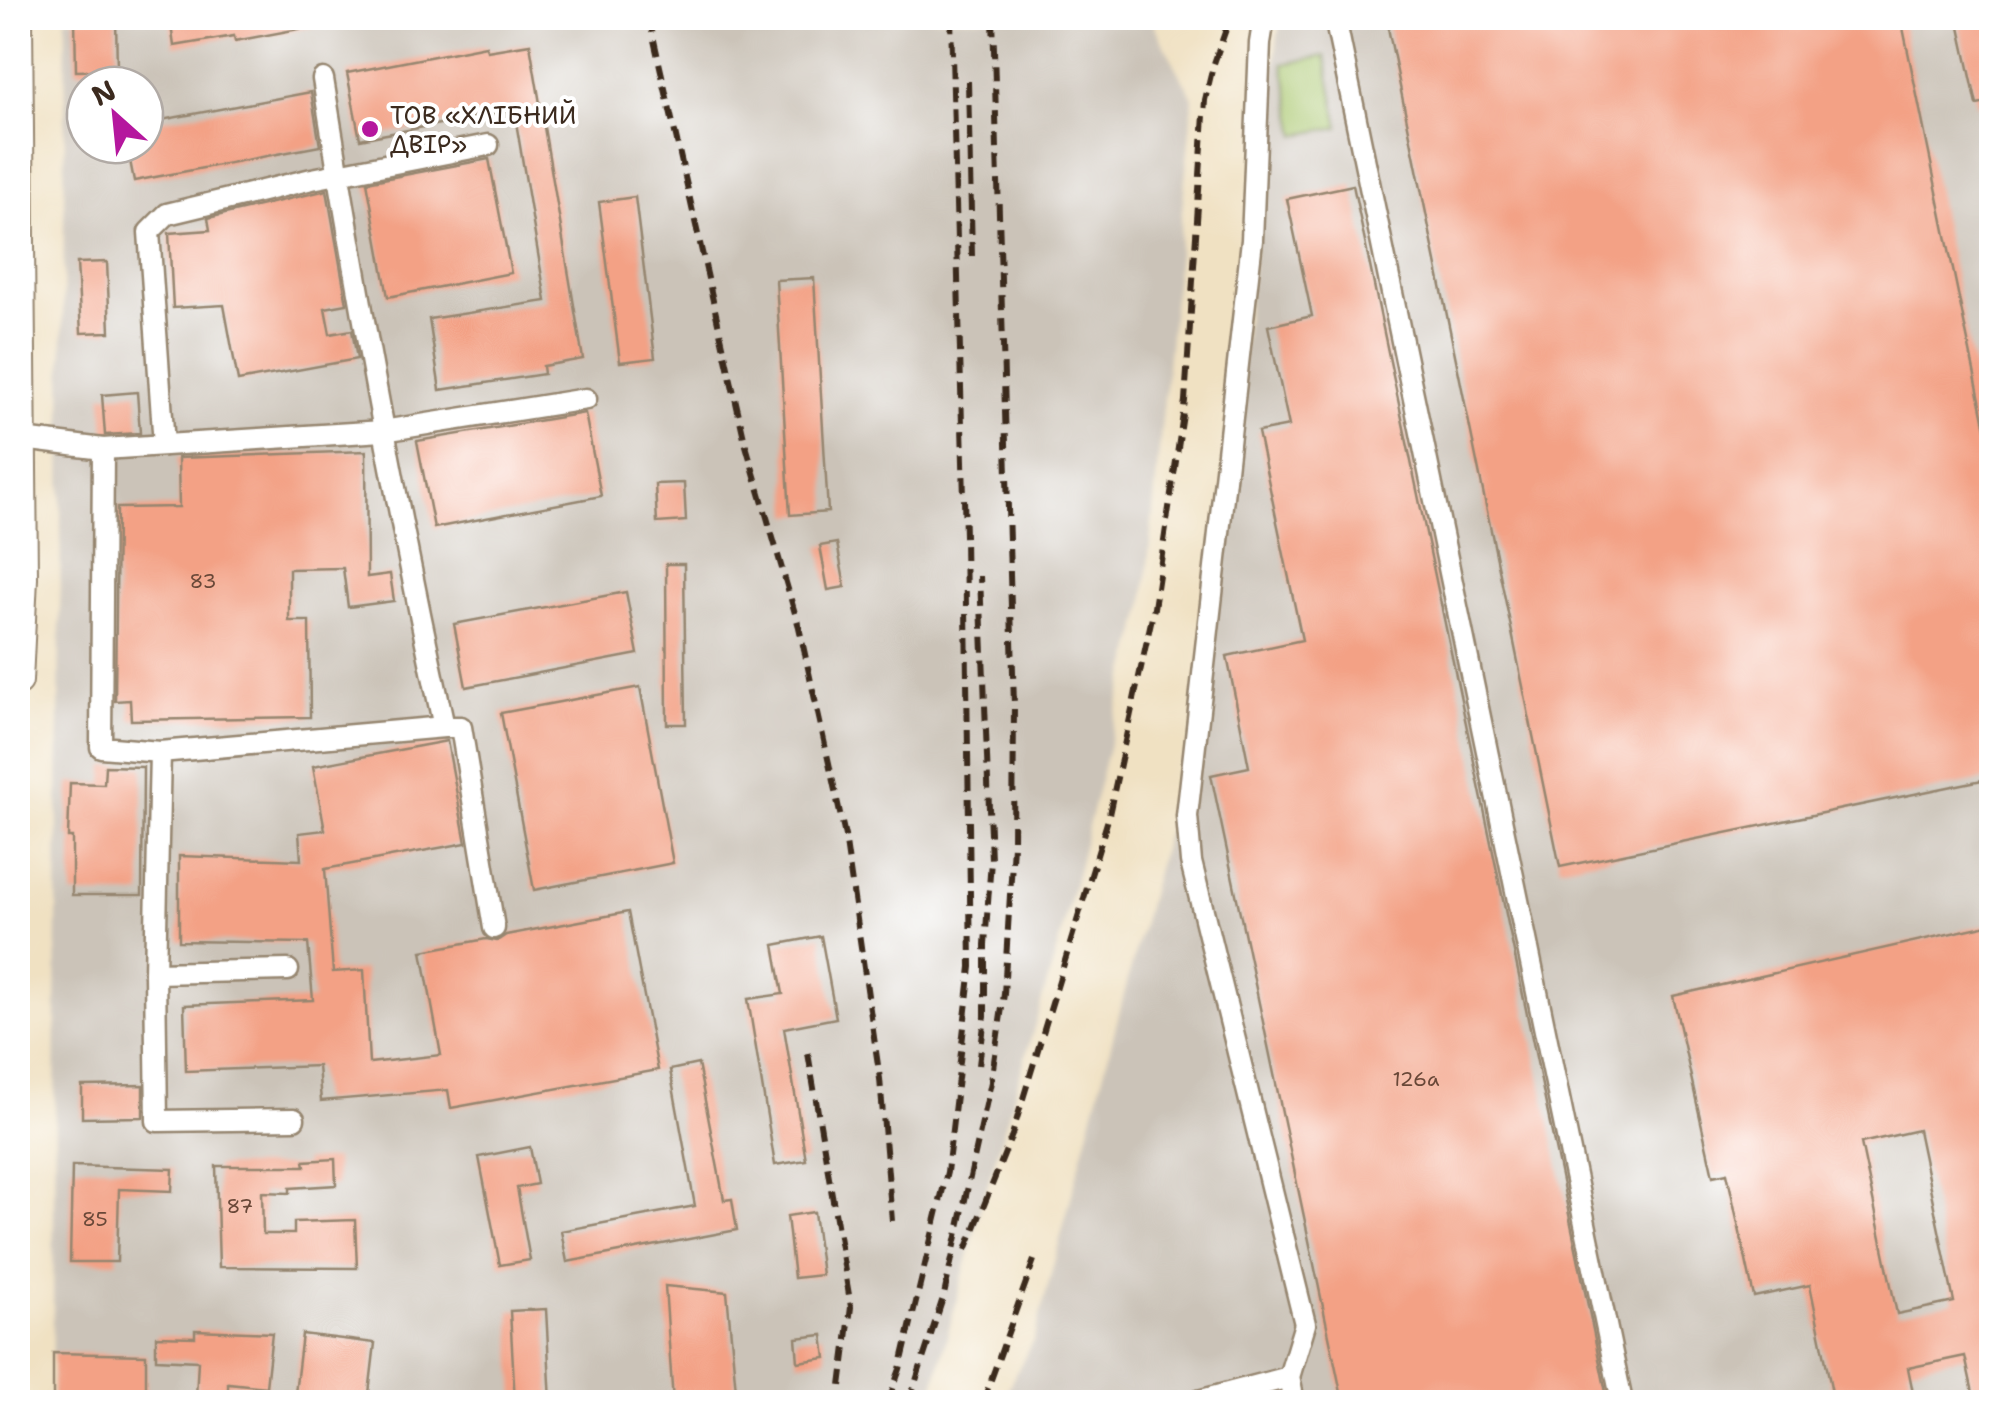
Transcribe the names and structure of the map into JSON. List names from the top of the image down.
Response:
{
  "places": ["ТОВ «ХЛІБНИЙ ДВІР»"],
  "house_numbers": [
    "83",
    "126а",
    "87",
    "85"
  ],
  "north": "top left"
}
